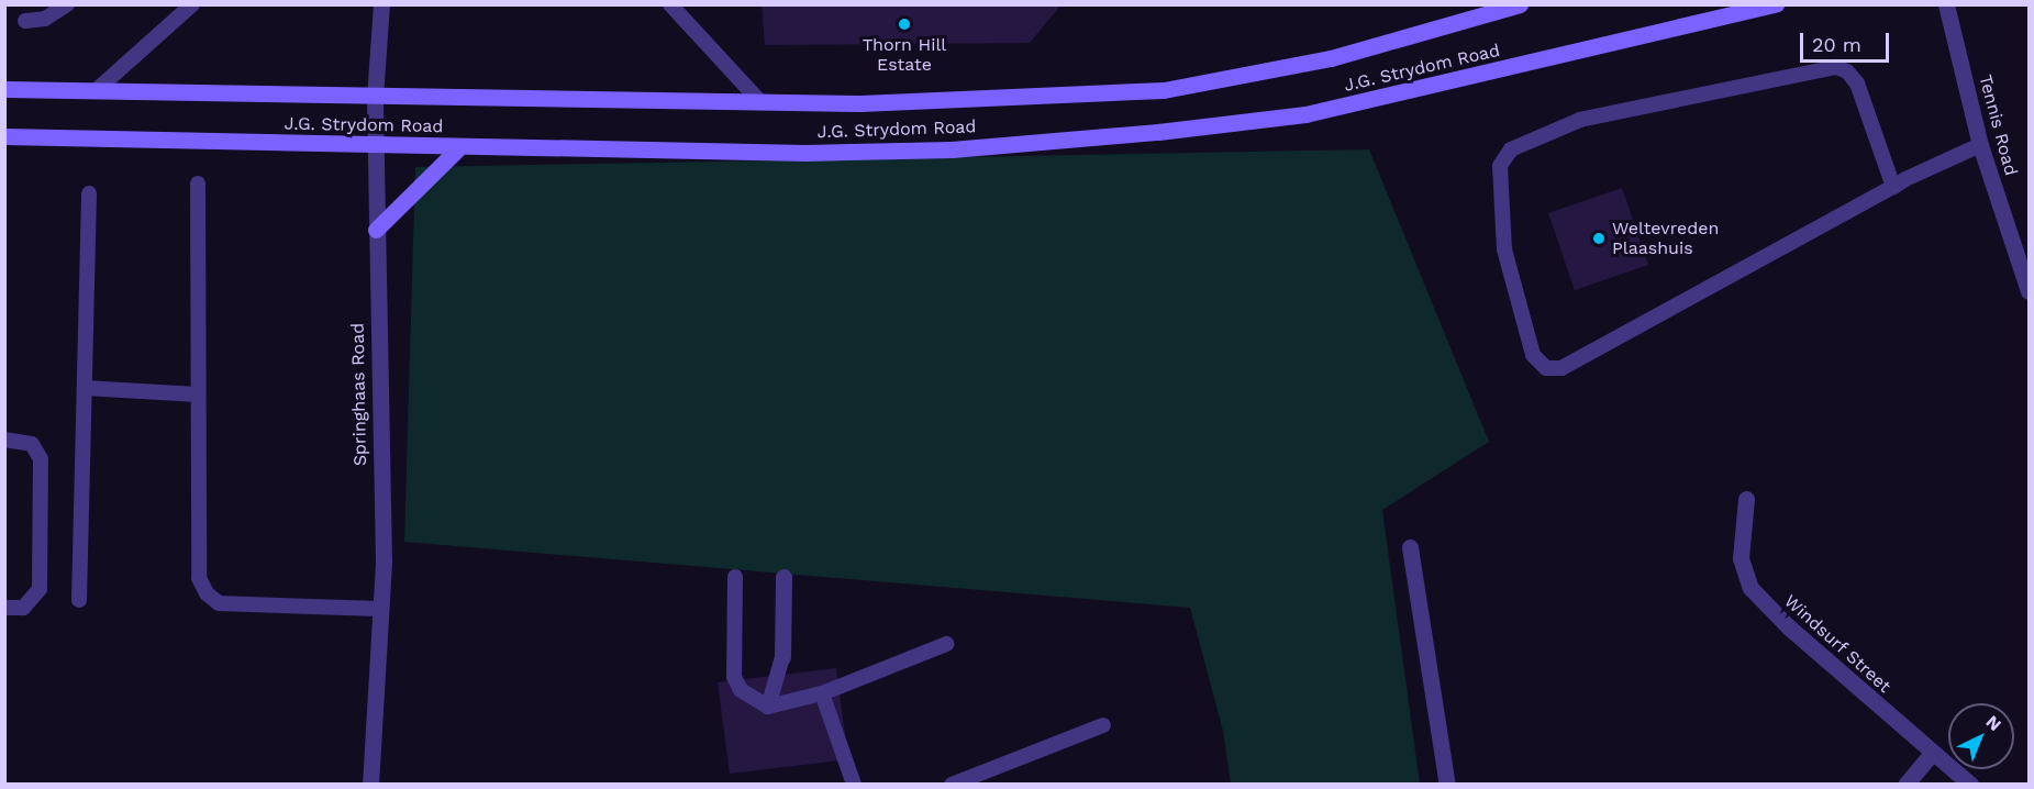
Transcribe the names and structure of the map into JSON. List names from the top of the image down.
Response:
{
  "streets": {
    "street": [
      "J.G. Strydom Road",
      "Tennis Road",
      "Springhaas Road",
      "Windsurf Street"
    ]
  },
  "crossings": [
    ["J.G. Strydom Road", "Springhaas Road"]
  ],
  "places": ["Thorn Hill Estate", "Weltevreden Plaashuis"],
  "scale_bar": "20 m",
  "north": "top right"
}
